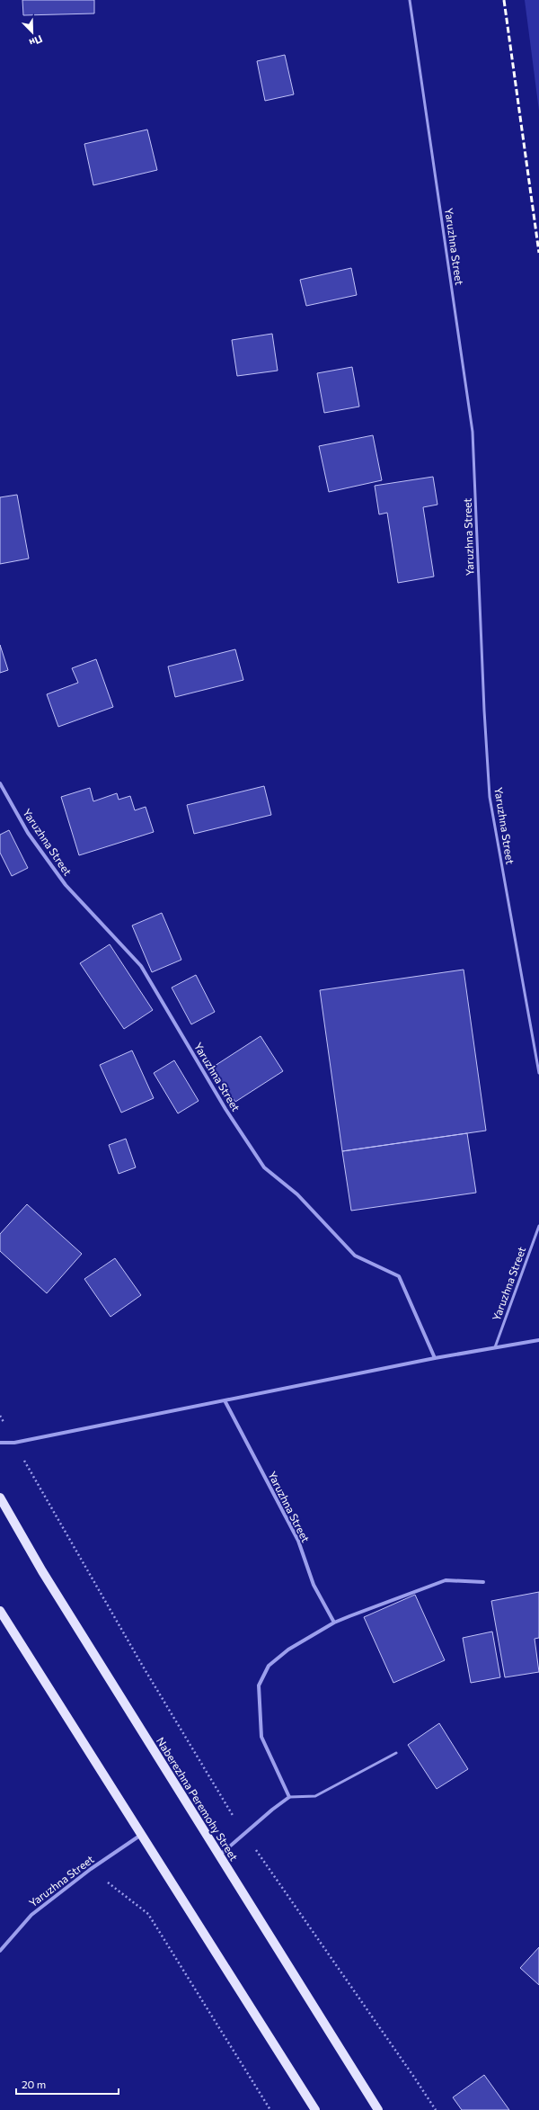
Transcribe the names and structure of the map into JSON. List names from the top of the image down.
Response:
{
  "streets": {
    "main road": ["Naberezhna Peremohy Street"],
    "street": ["Yaruzhna Street"]
  },
  "scale_bar": "20 m",
  "north": "bottom right"
}
